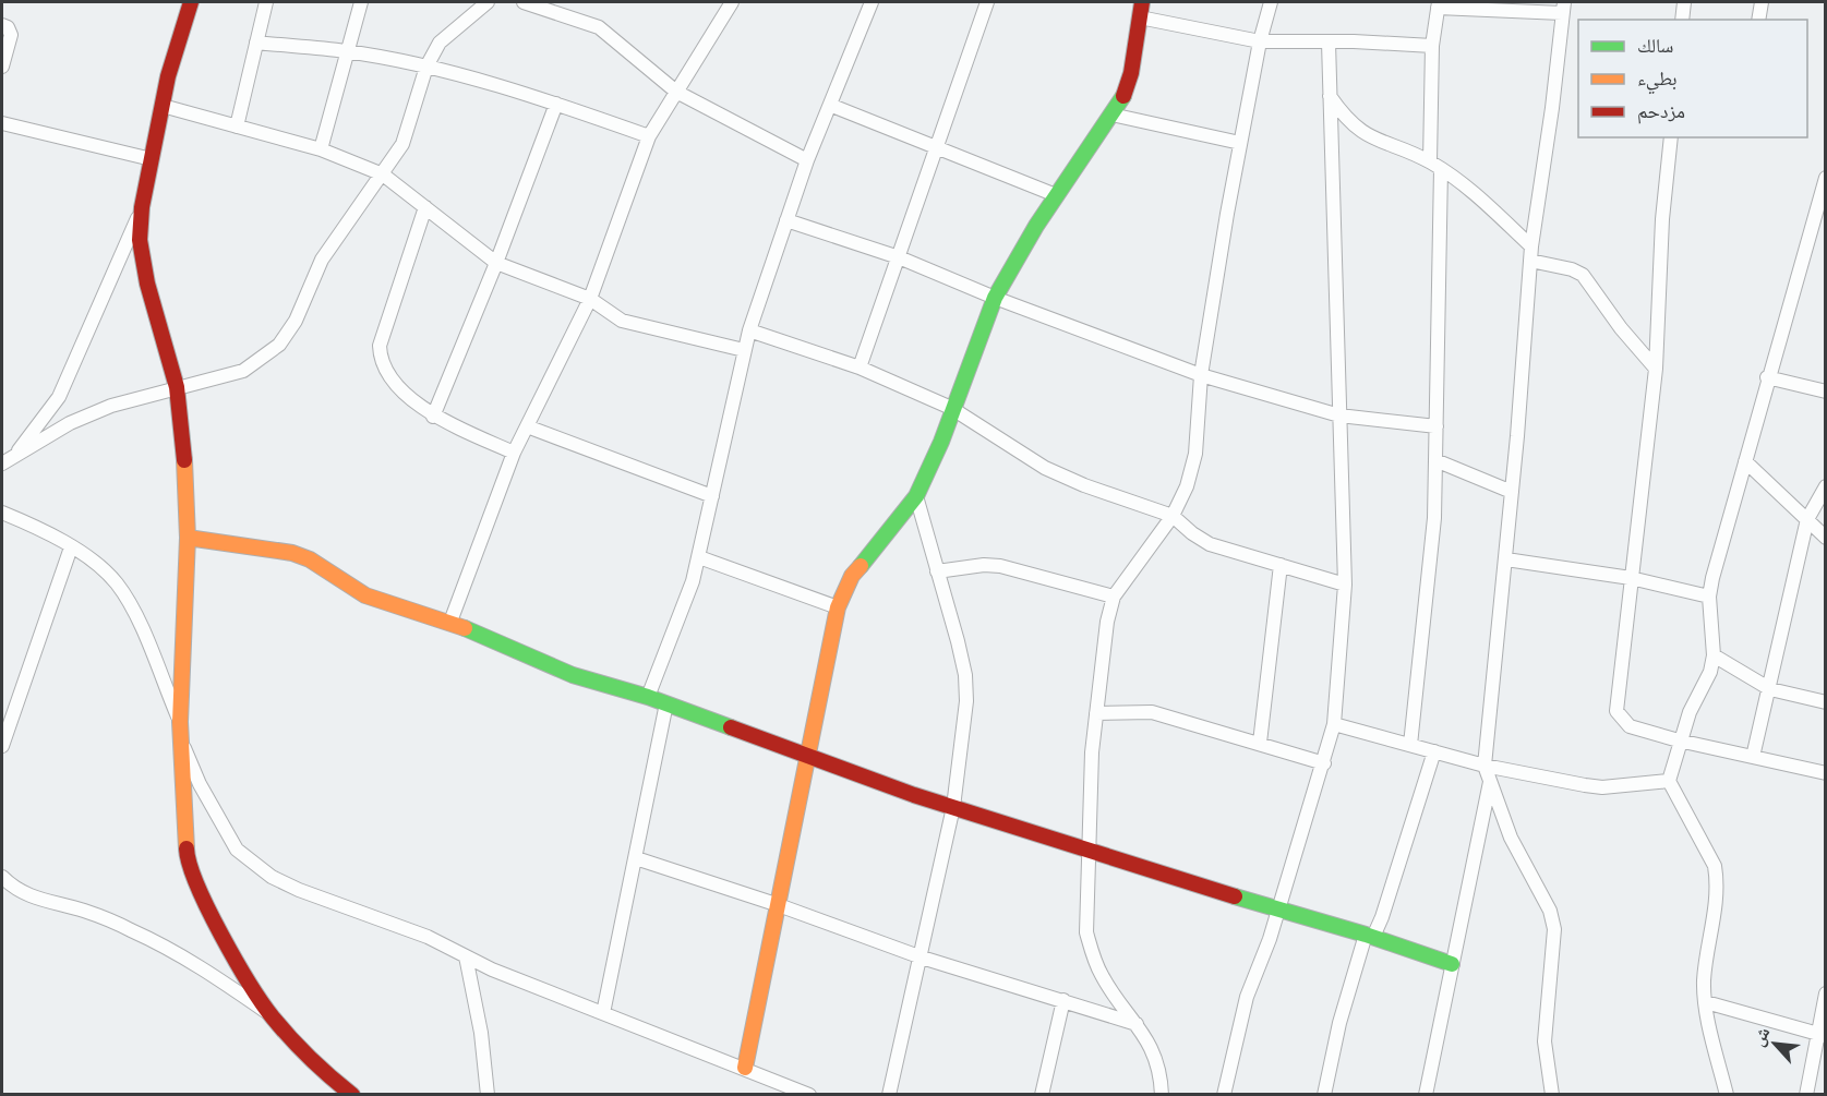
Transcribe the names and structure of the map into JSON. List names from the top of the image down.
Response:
{
  "legend": ["سالك", "بطيء", "مزدحم"],
  "north": "top left"
}
